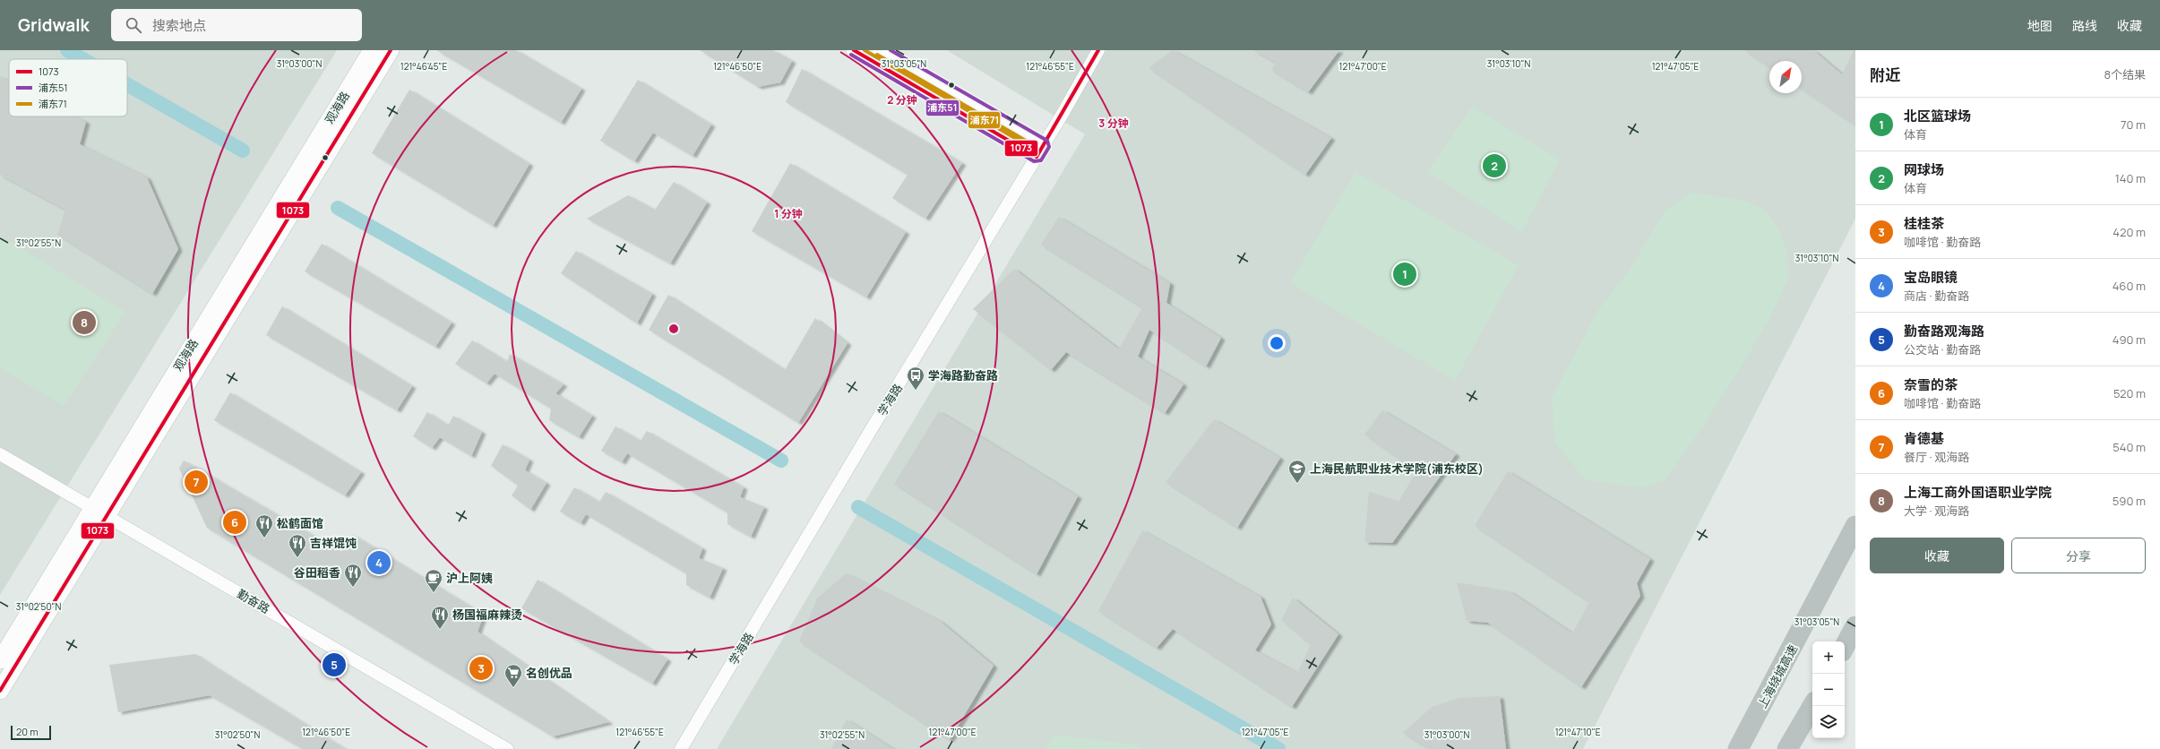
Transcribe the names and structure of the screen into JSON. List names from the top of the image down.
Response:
{
  "streets": {
    "highway": ["上海绕城高速"],
    "main road": ["观海路"],
    "street": ["学海路", "勤奋路"]
  },
  "crossings": [
    ["观海路", "勤奋路"]
  ],
  "places": {
    "bus stop": ["学海路勤奋路"],
    "school or university": ["上海民航职业技术学院(浦东校区)"],
    "restaurant": [
      "松鹤面馆",
      "吉祥馄饨",
      "谷田稻香",
      "杨国福麻辣烫"
    ],
    "cafe": ["沪上阿姨"],
    "supermarket": ["名创优品"]
  },
  "lines": ["transit line 1073", "transit line 浦东51", "transit line 浦东71"],
  "legend": ["1073", "浦东51", "浦东71"],
  "scale_bar": "20 m",
  "north": "top right",
  "page": {
    "header": "Gridwalk",
    "search": "搜索地点",
    "nav": ["地图", "路线", "收藏"],
    "heading": ["附近", "8个结果"],
    "list": [
      {
        "mark": "1",
        "name": "北区篮球场",
        "note": "体育",
        "value": "70 m"
      },
      {
        "mark": "2",
        "name": "网球场",
        "note": "体育",
        "value": "140 m"
      },
      {
        "mark": "3",
        "name": "桂桂茶",
        "note": "咖啡馆 · 勤奋路",
        "value": "420 m"
      },
      {
        "mark": "4",
        "name": "宝岛眼镜",
        "note": "商店 · 勤奋路",
        "value": "460 m"
      },
      {
        "mark": "5",
        "name": "勤奋路观海路",
        "note": "公交站 · 勤奋路",
        "value": "490 m"
      },
      {
        "mark": "6",
        "name": "奈雪的茶",
        "note": "咖啡馆 · 勤奋路",
        "value": "520 m"
      },
      {
        "mark": "7",
        "name": "肯德基",
        "note": "餐厅 · 观海路",
        "value": "540 m"
      },
      {
        "mark": "8",
        "name": "上海工商外国语职业学院",
        "note": "大学 · 观海路",
        "value": "590 m"
      }
    ],
    "pins": [
      "2",
      "1",
      "8",
      "7",
      "6",
      "4",
      "5",
      "3"
    ],
    "buttons": ["收藏", "分享"],
    "map_buttons": ["+", "−"],
    "scale": "20 m"
  },
  "coordinates": [
    "31°03'00\"N",
    "31°03'10\"N",
    "31°03'05\"N",
    "121°46'45\"E",
    "121°46'50\"E",
    "121°46'55\"E",
    "121°47'00\"E",
    "121°47'05\"E",
    "31°02'55\"N",
    "31°02'50\"N",
    "121°47'10\"E"
  ],
  "rings": ["2 分钟", "3 分钟", "1 分钟"]
}
